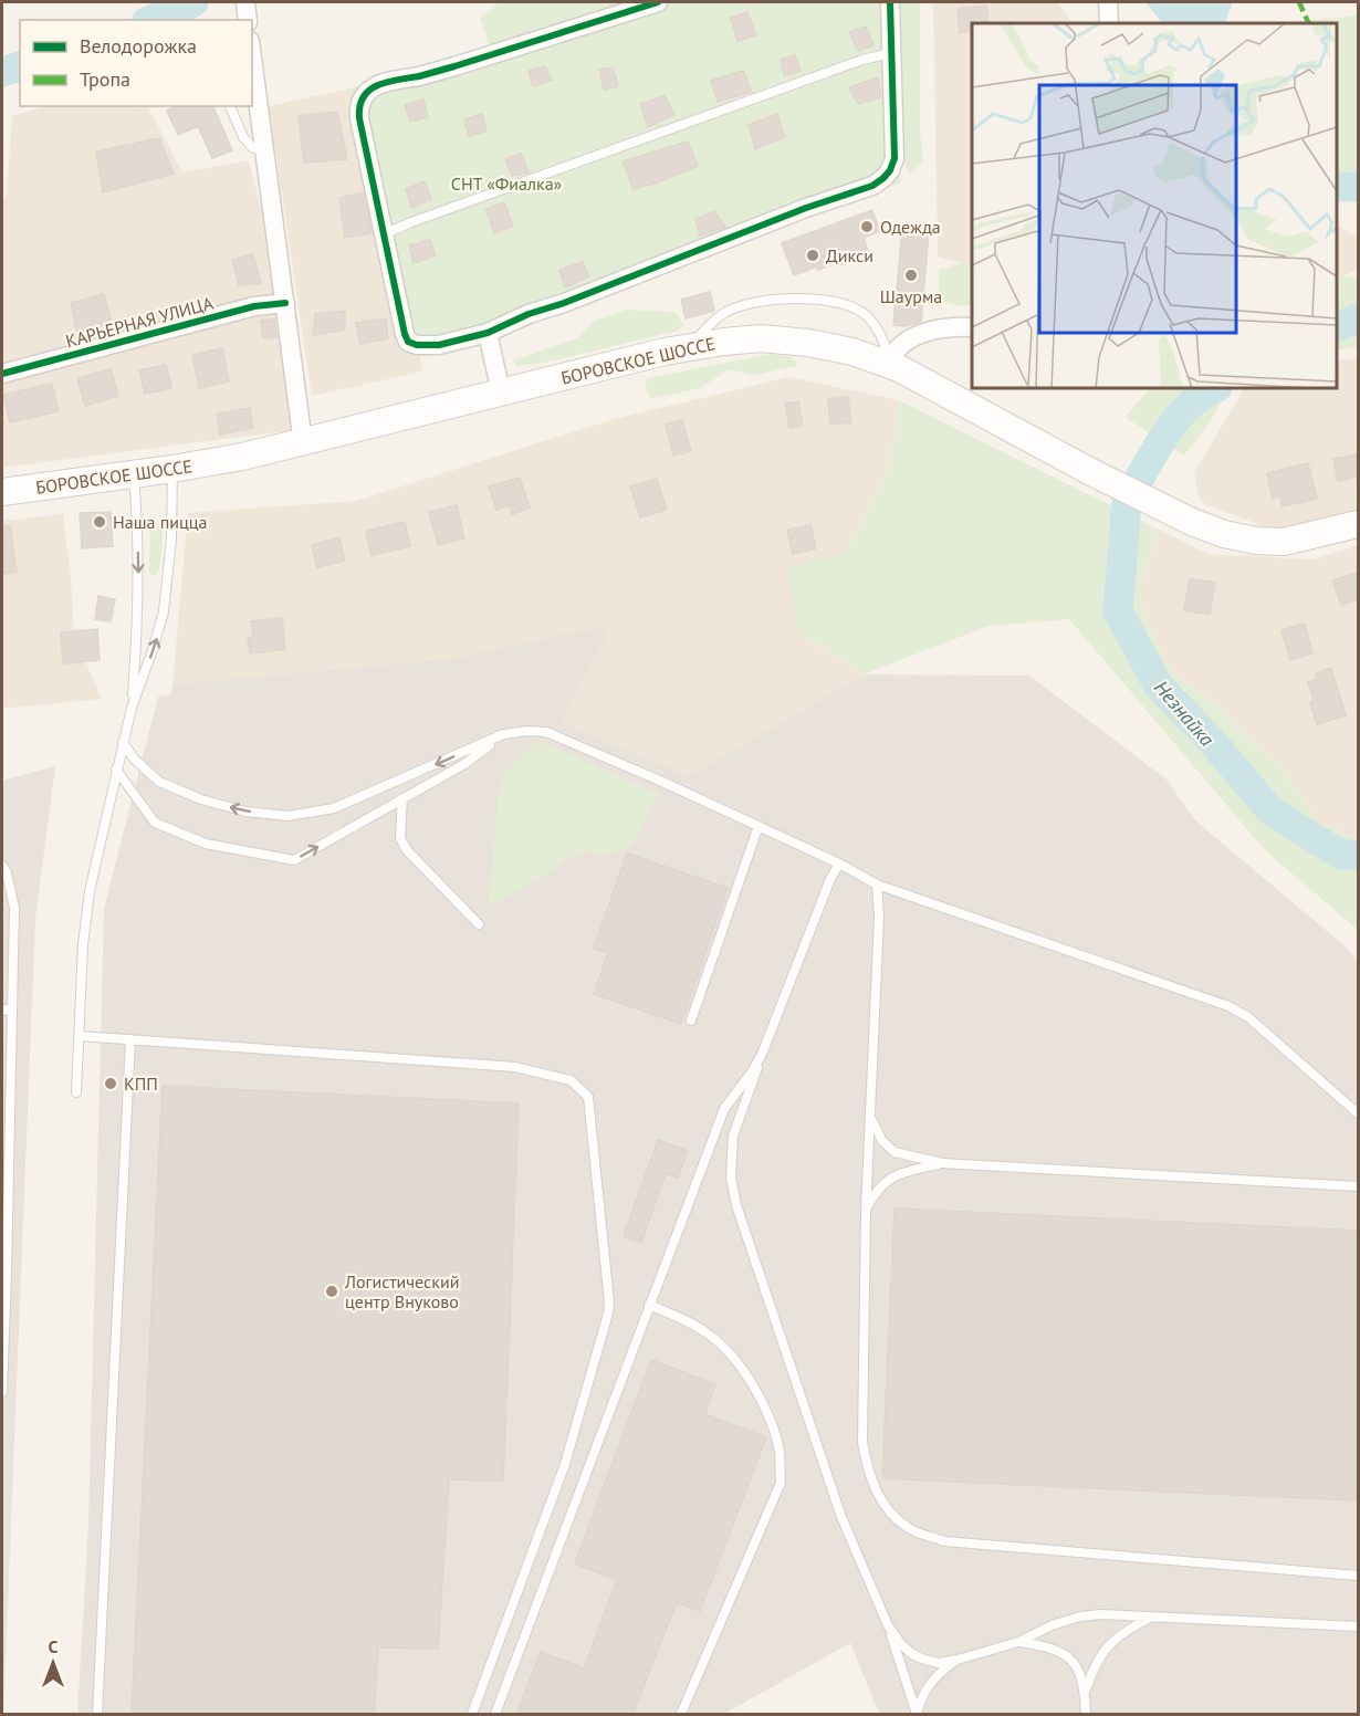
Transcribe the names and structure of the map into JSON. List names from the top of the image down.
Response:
{
  "streets": {
    "main road": ["БОРОВСКОЕ ШОССЕ"],
    "street": ["КАРЬЕРНАЯ УЛИЦА"]
  },
  "water": ["Незнайка"],
  "parks": ["СНТ «Фиалка»"],
  "places": [
    "Одежда",
    "Дикси",
    "Шаурма",
    "Наша пицца",
    "КПП",
    "Логистический центр Внуково"
  ],
  "legend": ["Велодорожка", "Тропа"],
  "north": "top"
}
